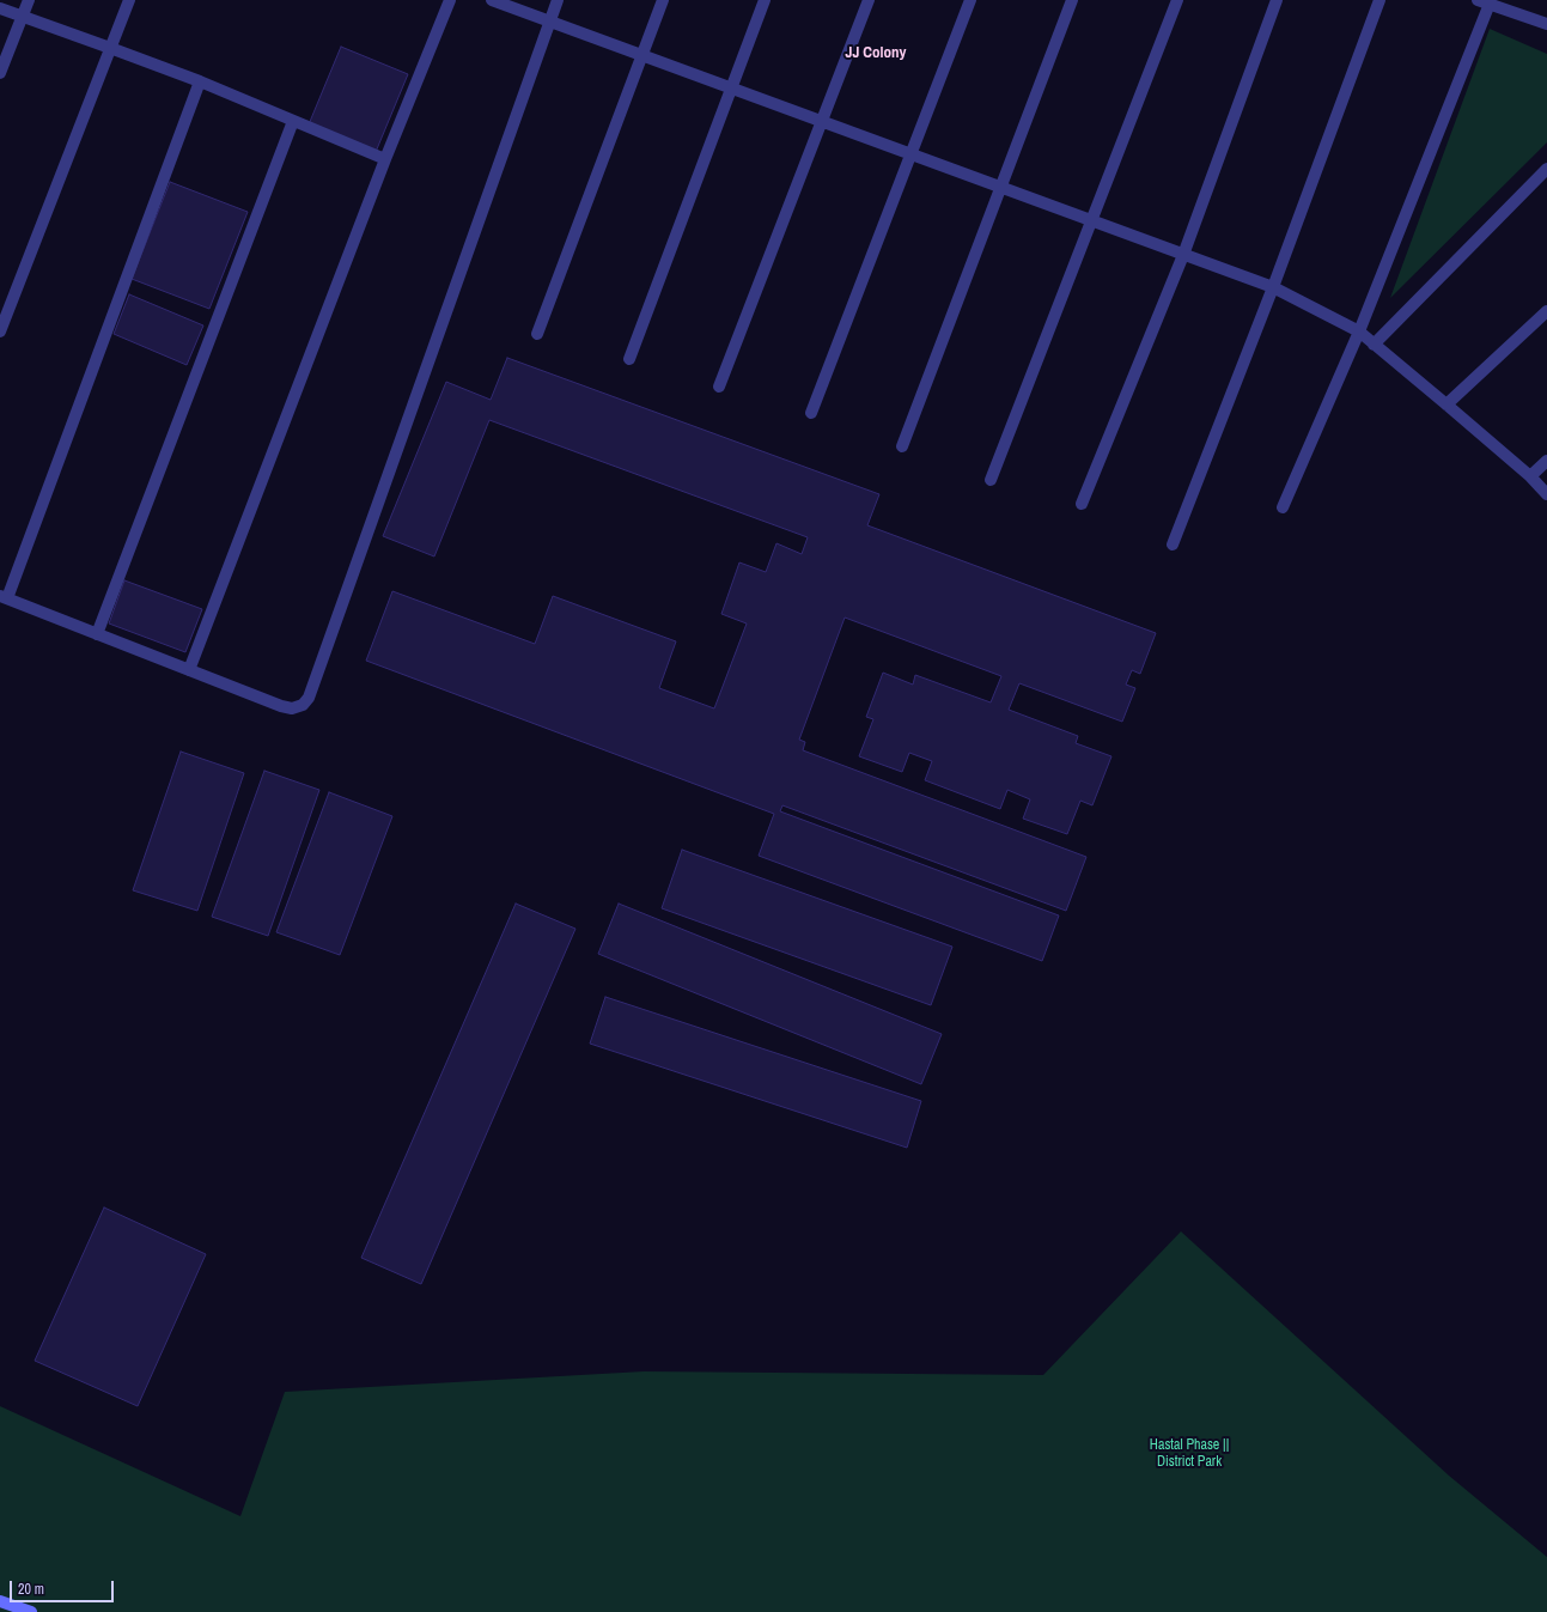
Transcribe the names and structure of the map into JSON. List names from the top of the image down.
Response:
{
  "districts": ["JJ Colony"],
  "parks": ["Hastal Phase || District Park"],
  "scale_bar": "20 m"
}
